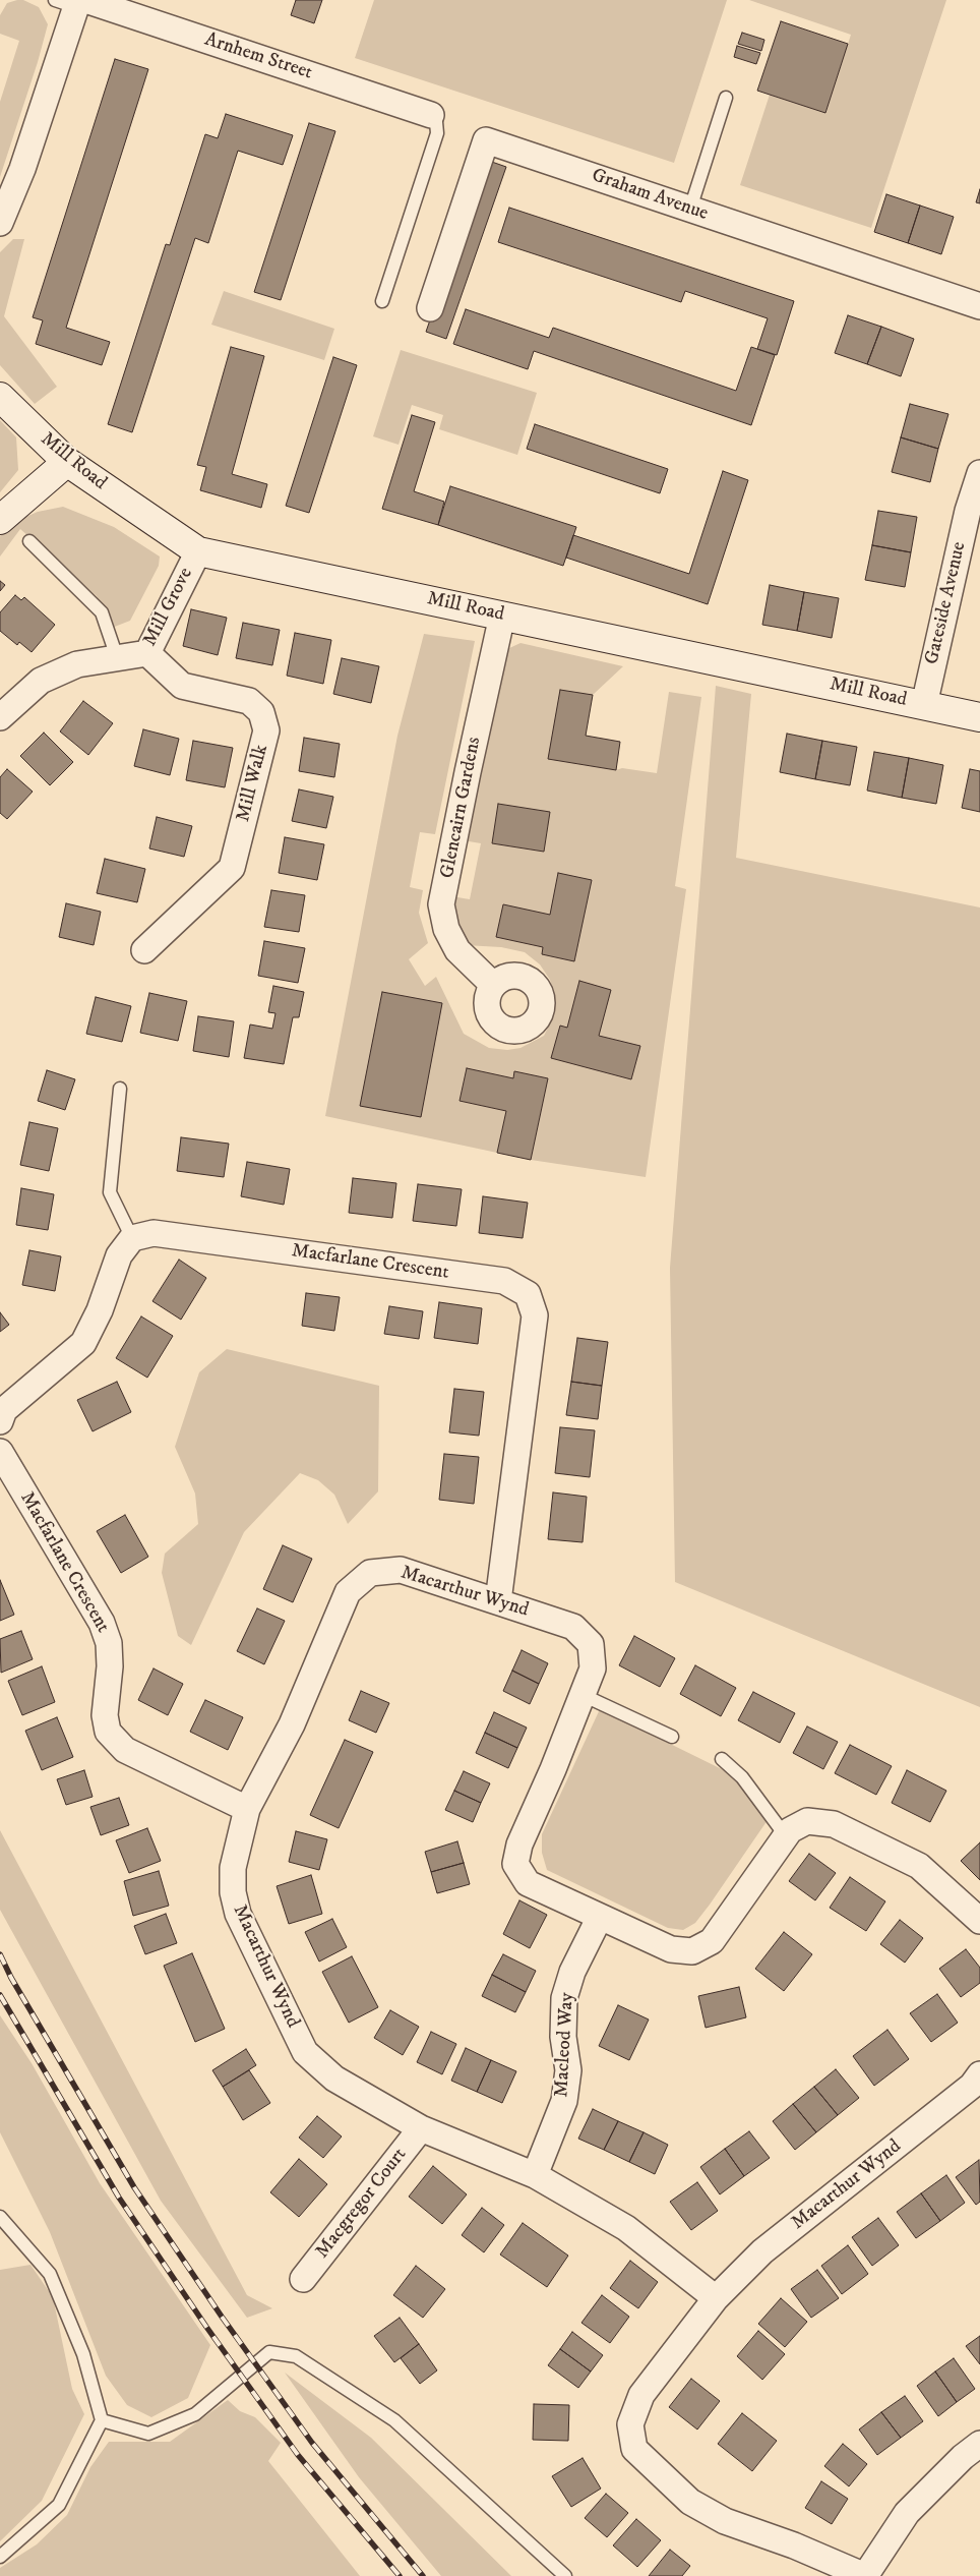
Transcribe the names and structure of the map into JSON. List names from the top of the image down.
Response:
{
  "streets": {
    "street": [
      "Arnhem Street",
      "Graham Avenue",
      "Mill Road",
      "Gateside Avenue",
      "Mill Grove",
      "Mill Walk",
      "Glencairn Gardens",
      "Macfarlane Crescent",
      "Macarthur Wynd",
      "Macleod Way",
      "Macgregor Court"
    ]
  },
  "crossings": [
    ["Mill Road", "Gateside Avenue"],
    ["Mill Road", "Mill Grove"],
    ["Mill Road", "Glencairn Gardens"],
    ["Mill Grove", "Mill Walk"],
    ["Macfarlane Crescent", "Macarthur Wynd"],
    ["Macarthur Wynd", "Macleod Way"],
    ["Macarthur Wynd", "Macgregor Court"]
  ]
}
